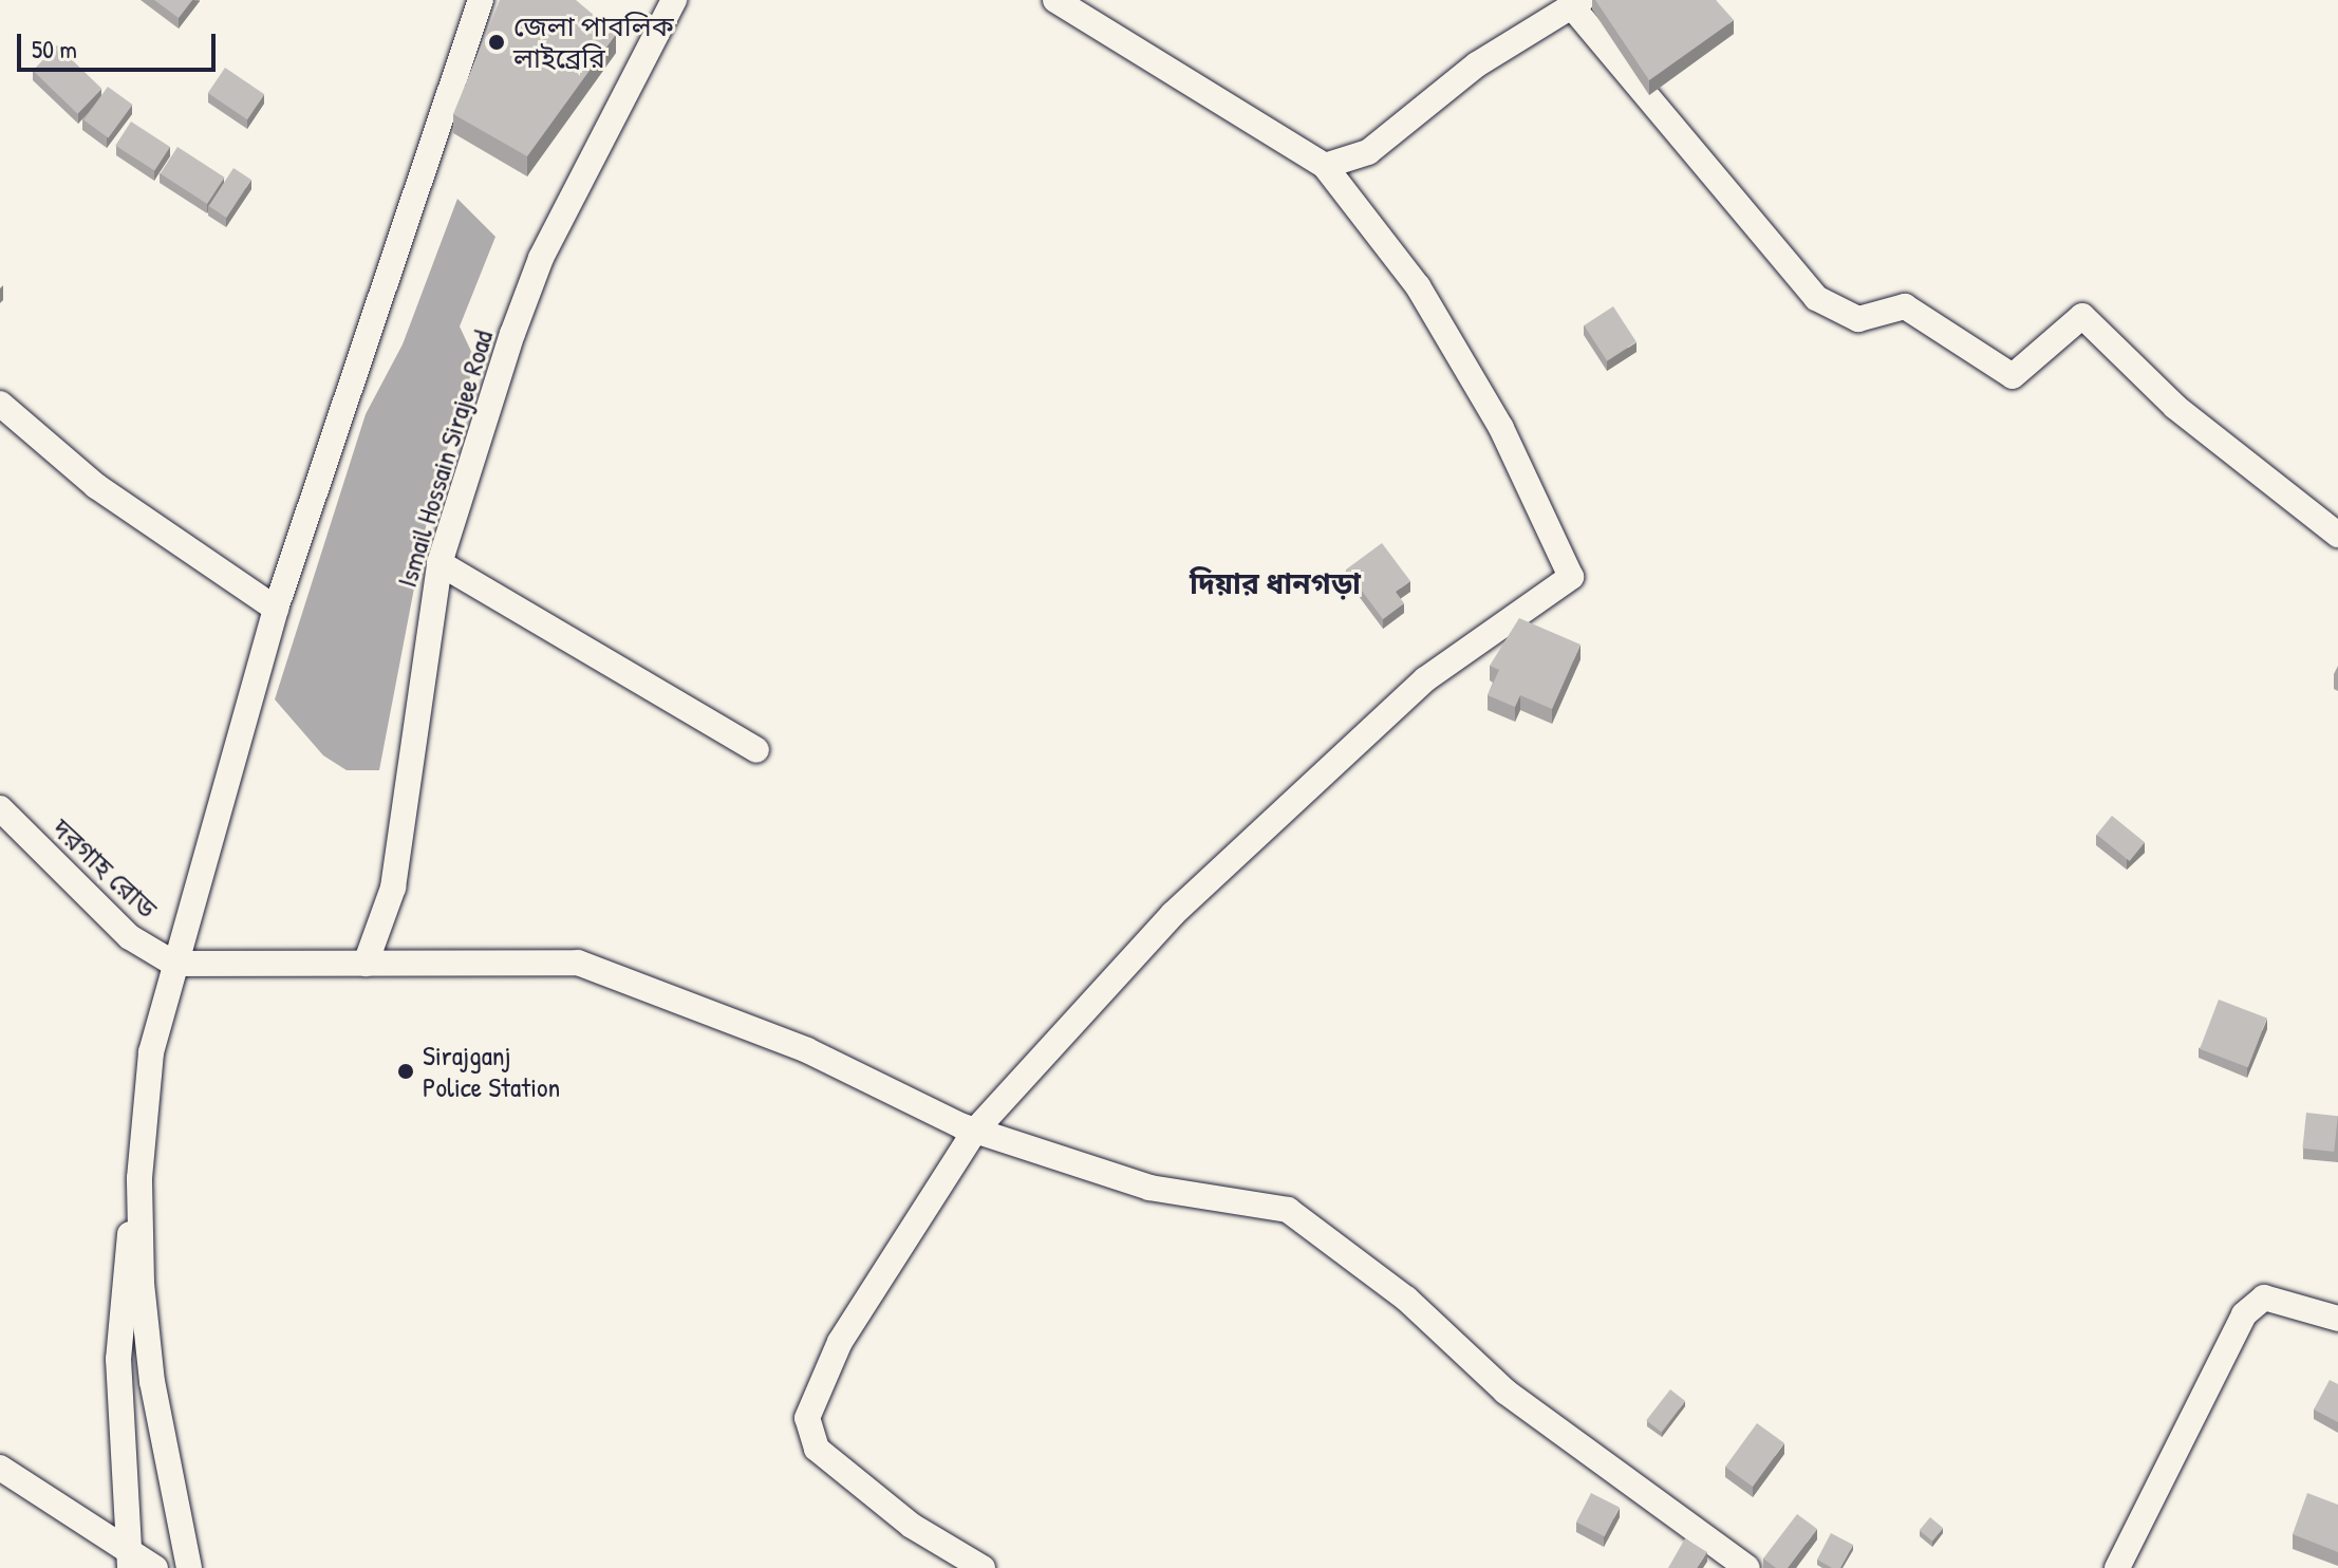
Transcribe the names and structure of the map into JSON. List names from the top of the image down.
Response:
{
  "streets": {
    "street": ["Ismail Hossain Sirajee Road", "দরগাহ রোড"]
  },
  "districts": ["দিয়ার ধানগড়া"],
  "places": ["জেলা পাবলিক লাইব্রেরি", "Sirajganj Police Station"],
  "scale_bar": "50 m"
}
